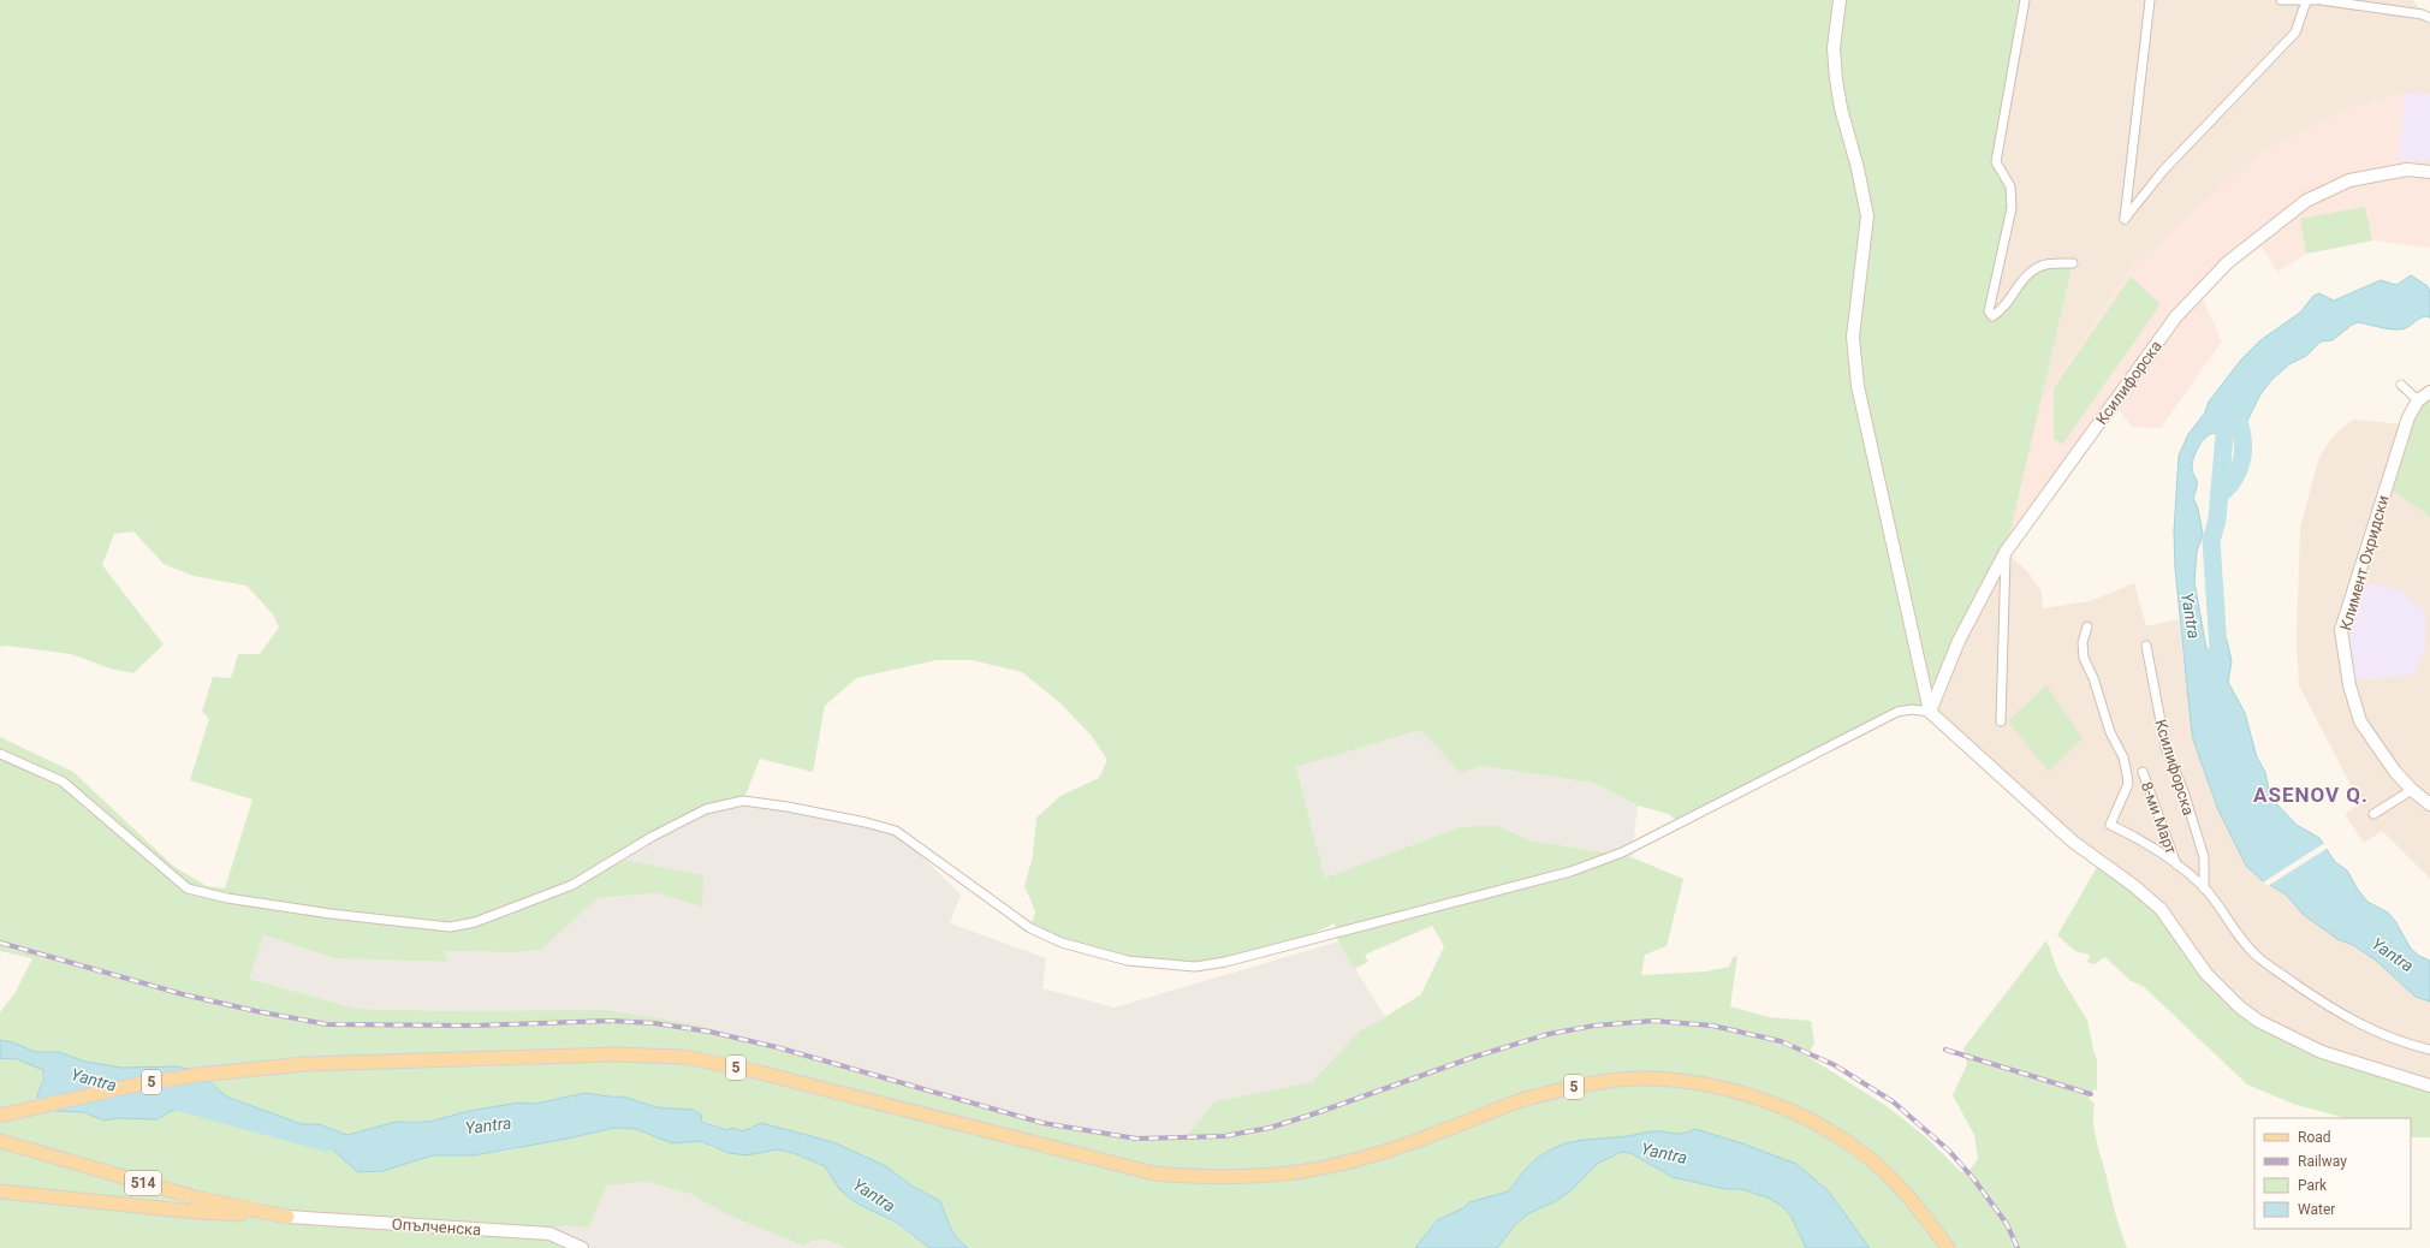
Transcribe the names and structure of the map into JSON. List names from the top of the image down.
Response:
{
  "streets": {
    "main road": ["5", "514"],
    "street": [
      "Ксилифорска",
      "Климент Охридски",
      "8-ми Март",
      "Опълченска"
    ]
  },
  "crossings": [
    ["514", "Опълченска"]
  ],
  "districts": ["ASENOV Q."],
  "water": ["Yantra"],
  "legend": [
    "Road",
    "Railway",
    "Park",
    "Water"
  ]
}
